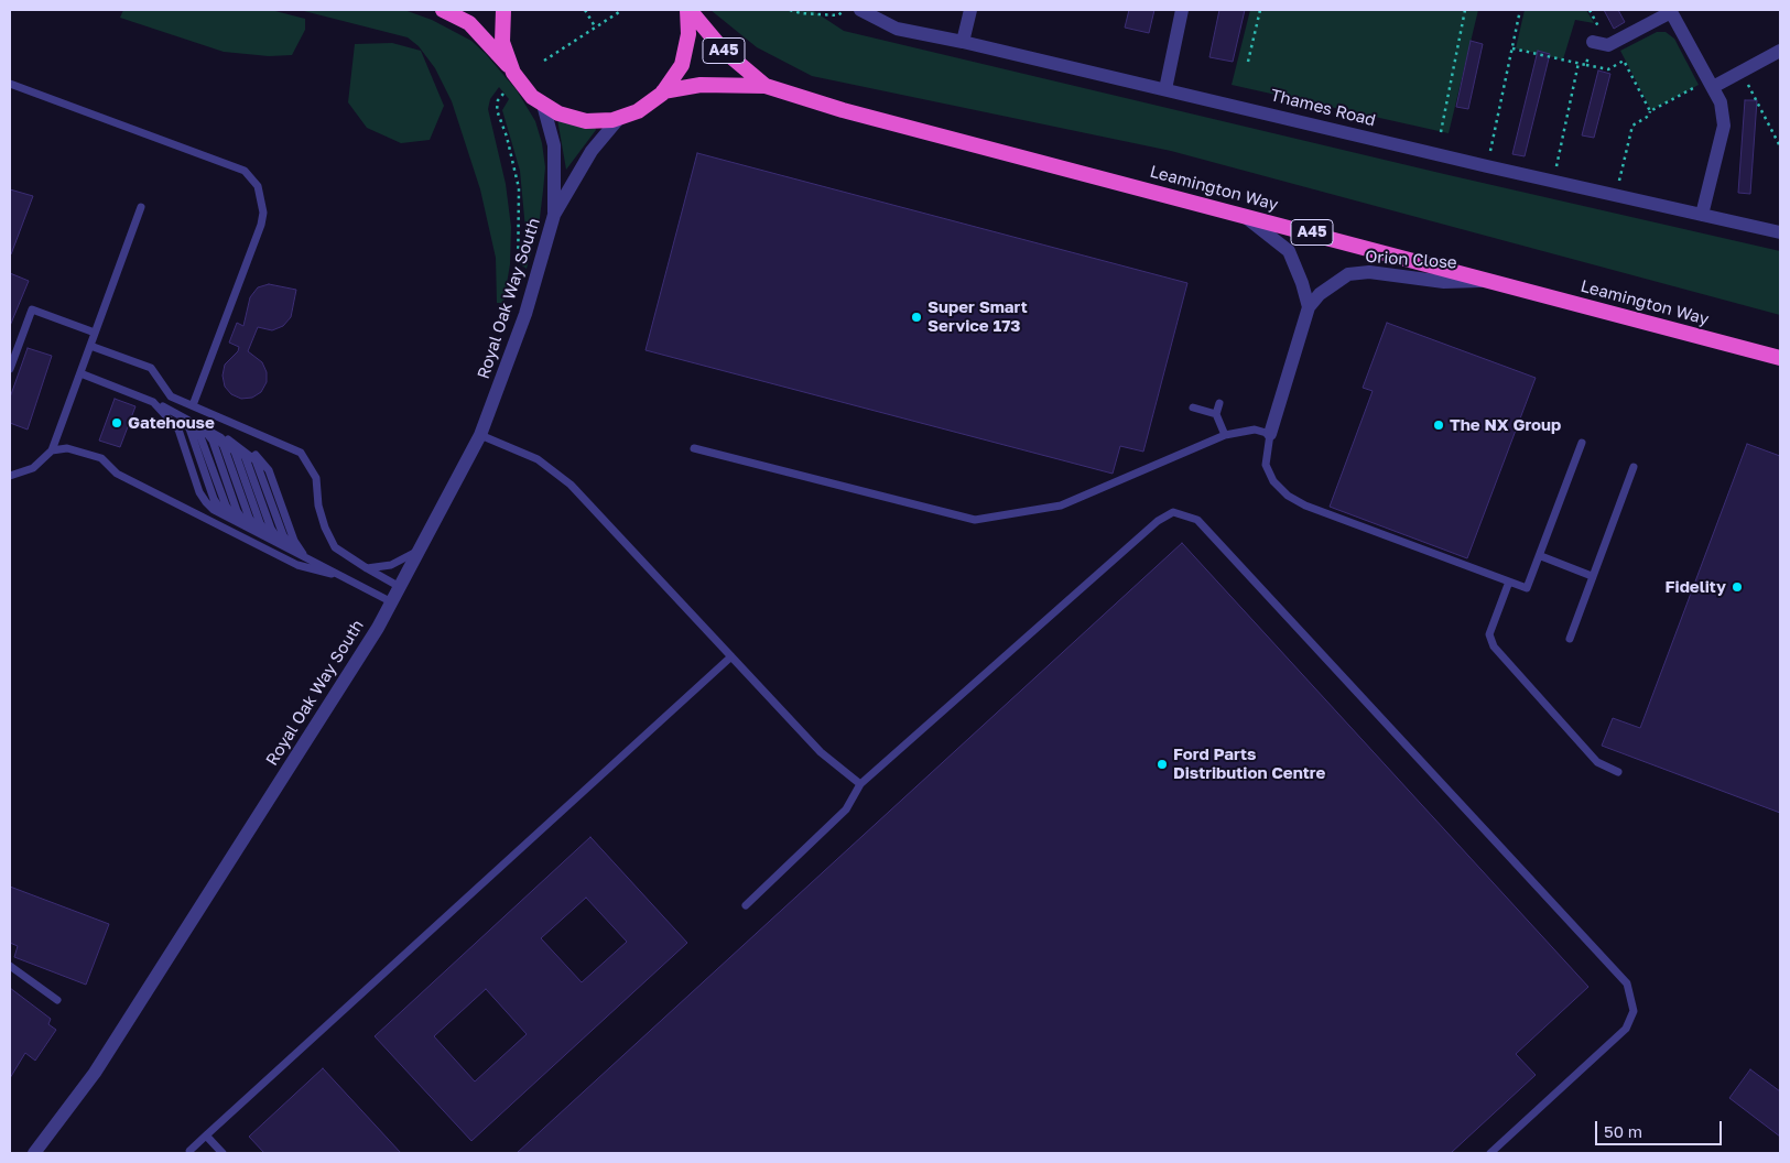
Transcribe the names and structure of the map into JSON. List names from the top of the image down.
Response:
{
  "streets": {
    "highway": ["A45", "Leamington Way"],
    "street": ["Thames Road", "Orion Close", "Royal Oak Way South"]
  },
  "crossings": [
    ["Leamington Way", "Orion Close"]
  ],
  "places": [
    "Super Smart Service 173",
    "Gatehouse",
    "The NX Group",
    "Fidelity",
    "Ford Parts Distribution Centre"
  ],
  "scale_bar": "50 m"
}
